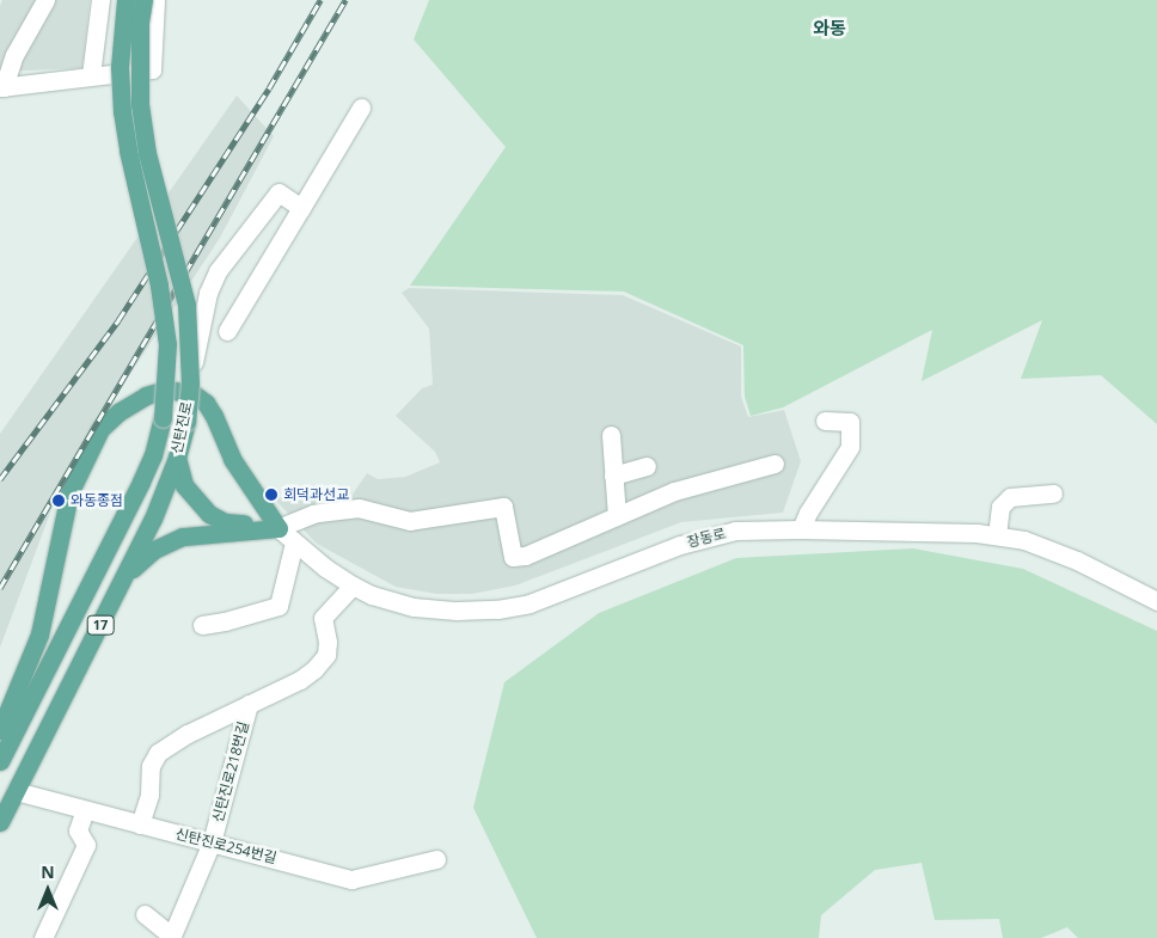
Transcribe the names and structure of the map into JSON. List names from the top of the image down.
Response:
{
  "streets": {
    "main road": ["신탄진로", "17"],
    "street": ["장동로", "신탄진로218번길", "신탄진로254번길"]
  },
  "crossings": [
    ["신탄진로", "신탄진로254번길"],
    ["신탄진로218번길", "신탄진로254번길"]
  ],
  "districts": ["와동"],
  "places": ["회덕과선교", "와동종점"],
  "north": "top"
}
